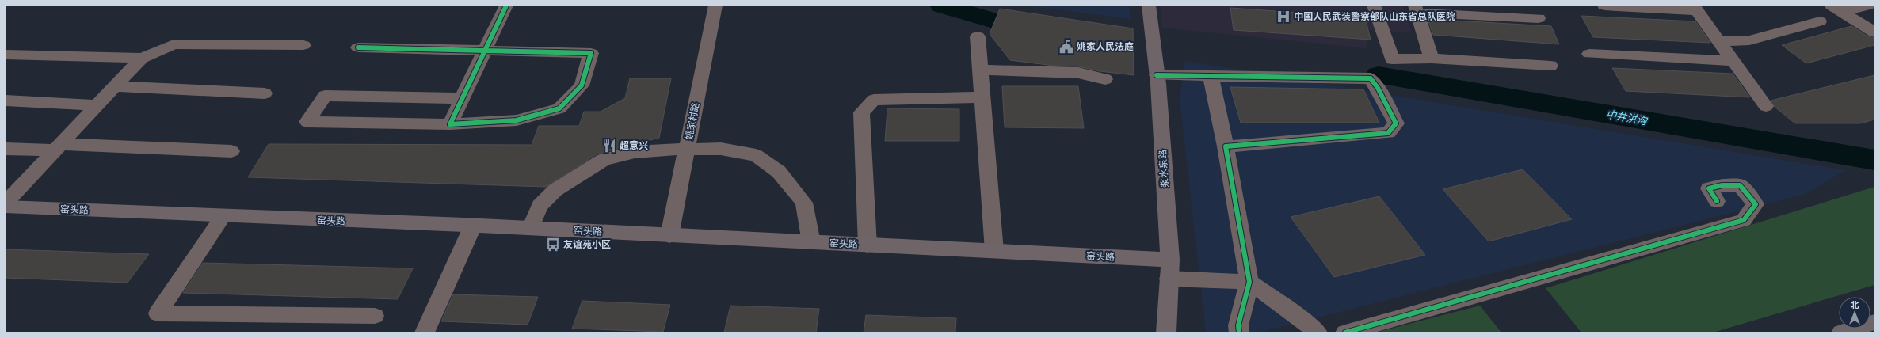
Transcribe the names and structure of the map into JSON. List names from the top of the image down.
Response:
{
  "streets": {
    "main road": ["浆水泉路", "窑头路"],
    "street": ["姚家村路"]
  },
  "crossings": [
    ["姚家村路", "窑头路"],
    ["浆水泉路", "窑头路"]
  ],
  "water": ["中井洪沟"],
  "places": {
    "hospital": ["中国人民武装警察部队山东省总队医院"],
    "public building": ["姚家人民法庭"],
    "restaurant": ["超意兴"],
    "bus stop": ["友谊苑小区"]
  },
  "north": "top"
}
